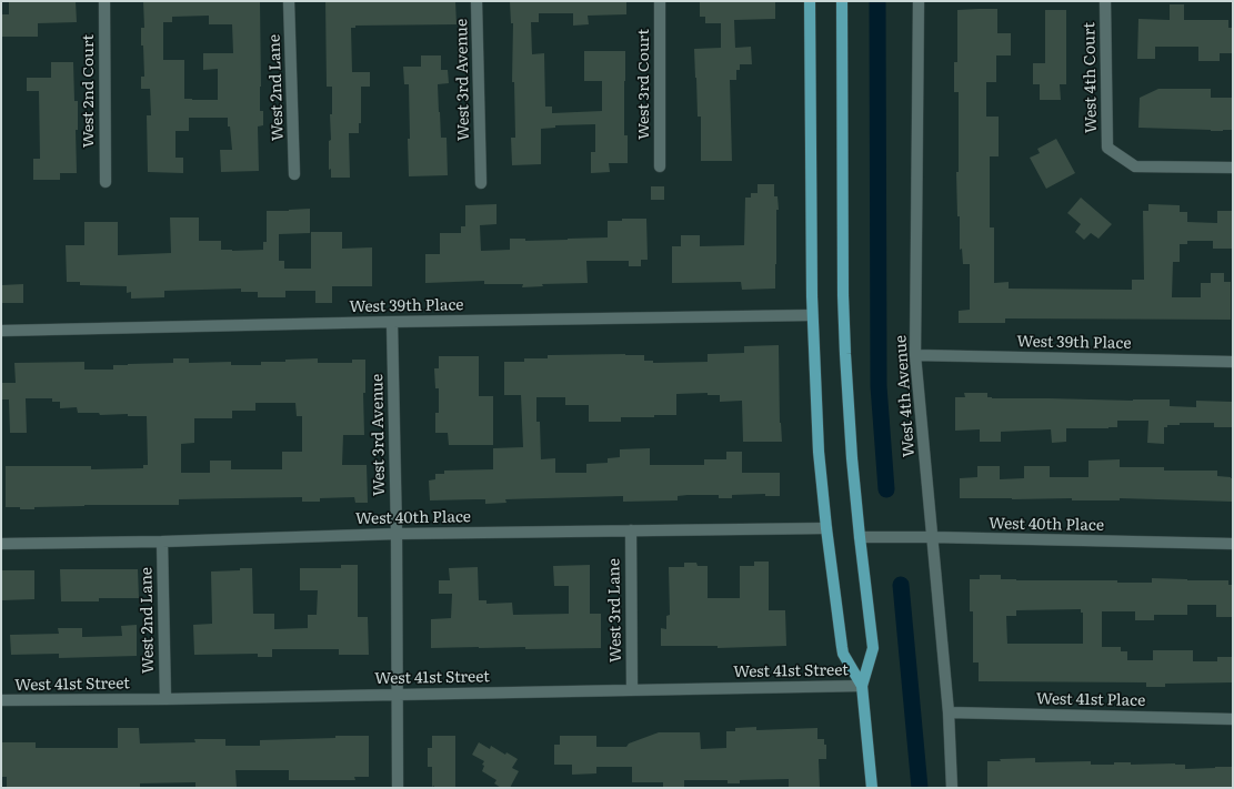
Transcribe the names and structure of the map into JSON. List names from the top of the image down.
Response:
{
  "streets": {
    "street": [
      "West 4th Court",
      "West 3rd Avenue",
      "West 3rd Court",
      "West 2nd Lane",
      "West 2nd Court",
      "West 39th Place",
      "West 4th Avenue",
      "West 40th Place",
      "West 3rd Lane",
      "West 41st Street",
      "West 41st Place"
    ]
  },
  "crossings": [
    ["West 3rd Avenue", "West 39th Place"],
    ["West 3rd Avenue", "West 40th Place"],
    ["West 3rd Avenue", "West 41st Street"],
    ["West 2nd Lane", "West 40th Place"],
    ["West 2nd Lane", "West 41st Street"],
    ["West 39th Place", "West 4th Avenue"],
    ["West 4th Avenue", "West 40th Place"],
    ["West 4th Avenue", "West 41st Place"],
    ["West 40th Place", "West 3rd Lane"],
    ["West 3rd Lane", "West 41st Street"]
  ]
}
